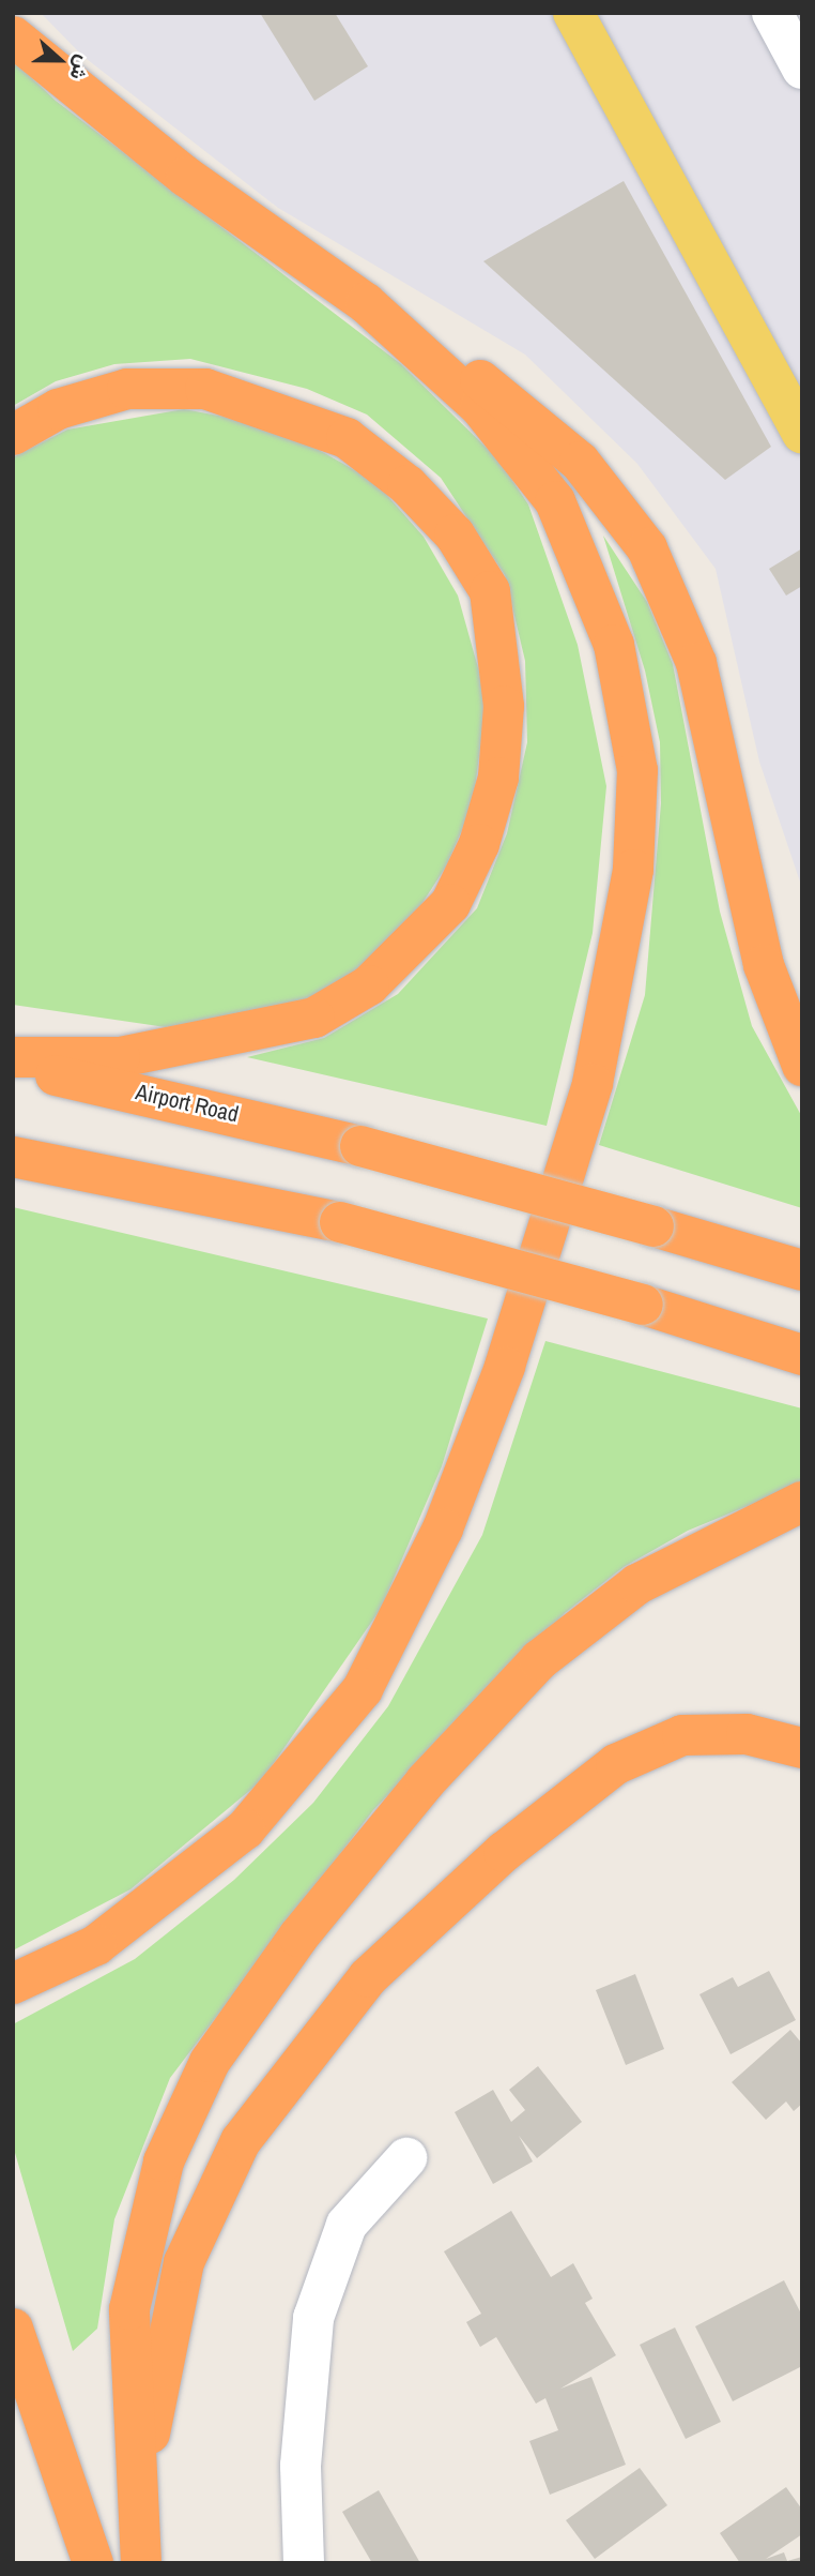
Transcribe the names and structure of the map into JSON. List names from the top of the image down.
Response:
{
  "streets": {
    "highway": ["Airport Road"]
  },
  "north": "right"
}
